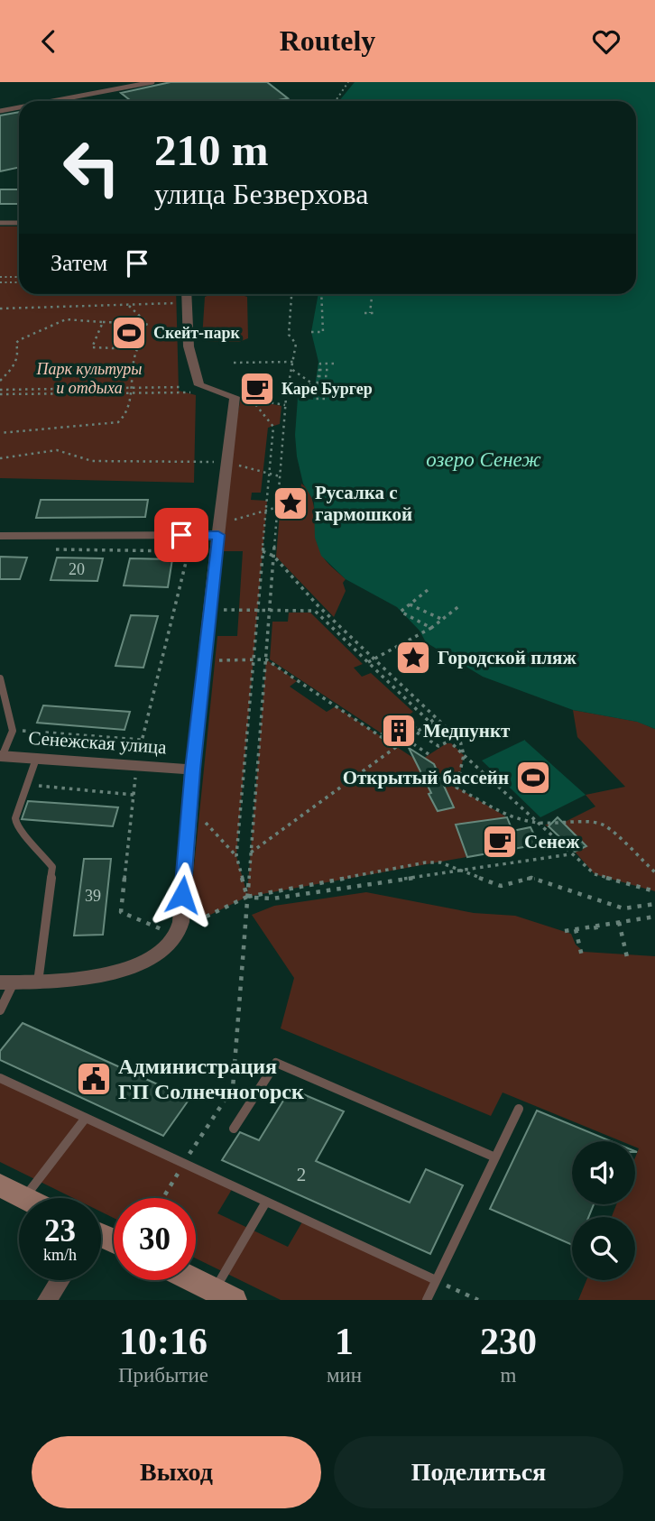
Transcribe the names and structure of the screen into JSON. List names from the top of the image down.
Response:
{
  "streets": {
    "street": ["Сенежская улица"]
  },
  "water": ["озеро Сенеж"],
  "parks": ["Парк культуры и отдыха"],
  "places": {
    "sports": ["Скейт-парк", "Открытый бассейн"],
    "cafe": ["Каре Бургер", "Сенеж"],
    "place": ["Русалка с гармошкой", "Городской пляж"],
    "building": ["Медпункт"],
    "public building": ["Администрация ГП Солнечногорск"]
  },
  "house_numbers": ["20", "39", "2"],
  "page": {
    "header": "Routely",
    "turn": ["210 m", "улица Безверхова"],
    "then": "Затем",
    "speed": "23 km/h",
    "limit": "30",
    "eta": [
      "10:16",
      "Прибытие",
      "1",
      "мин",
      "230",
      "m"
    ],
    "buttons": ["Выход", "Поделиться"]
  }
}
